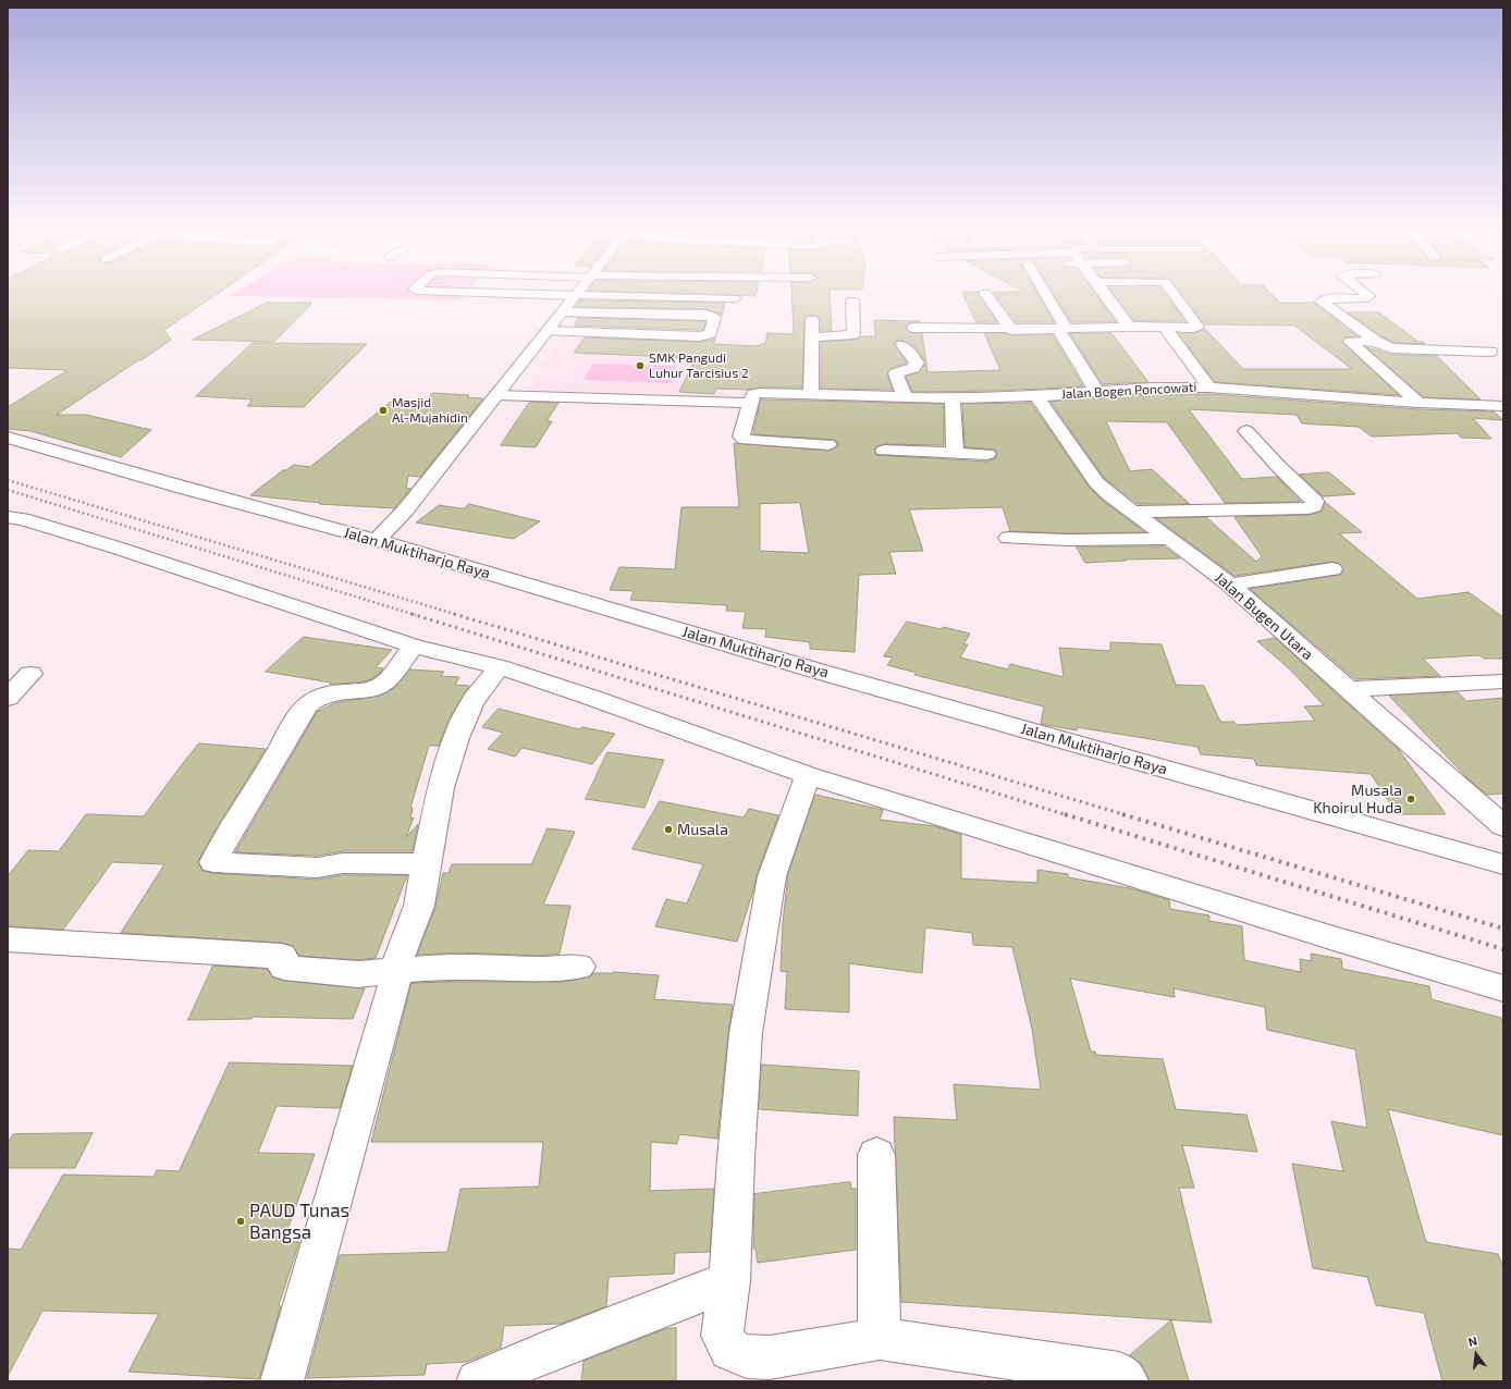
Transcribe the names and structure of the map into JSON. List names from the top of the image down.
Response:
{
  "streets": {
    "street": ["Jalan Bogen Poncowati", "Jalan Muktiharjo Raya", "Jalan Bugen Utara"]
  },
  "crossings": [
    ["Jalan Bogen Poncowati", "Jalan Bugen Utara"]
  ],
  "places": [
    "SMK Pangudi Luhur Tarcisius 2",
    "Masjid Al-Mujahidin",
    "Musala Khoirul Huda",
    "Musala",
    "PAUD Tunas Bangsa"
  ],
  "north": "top"
}
